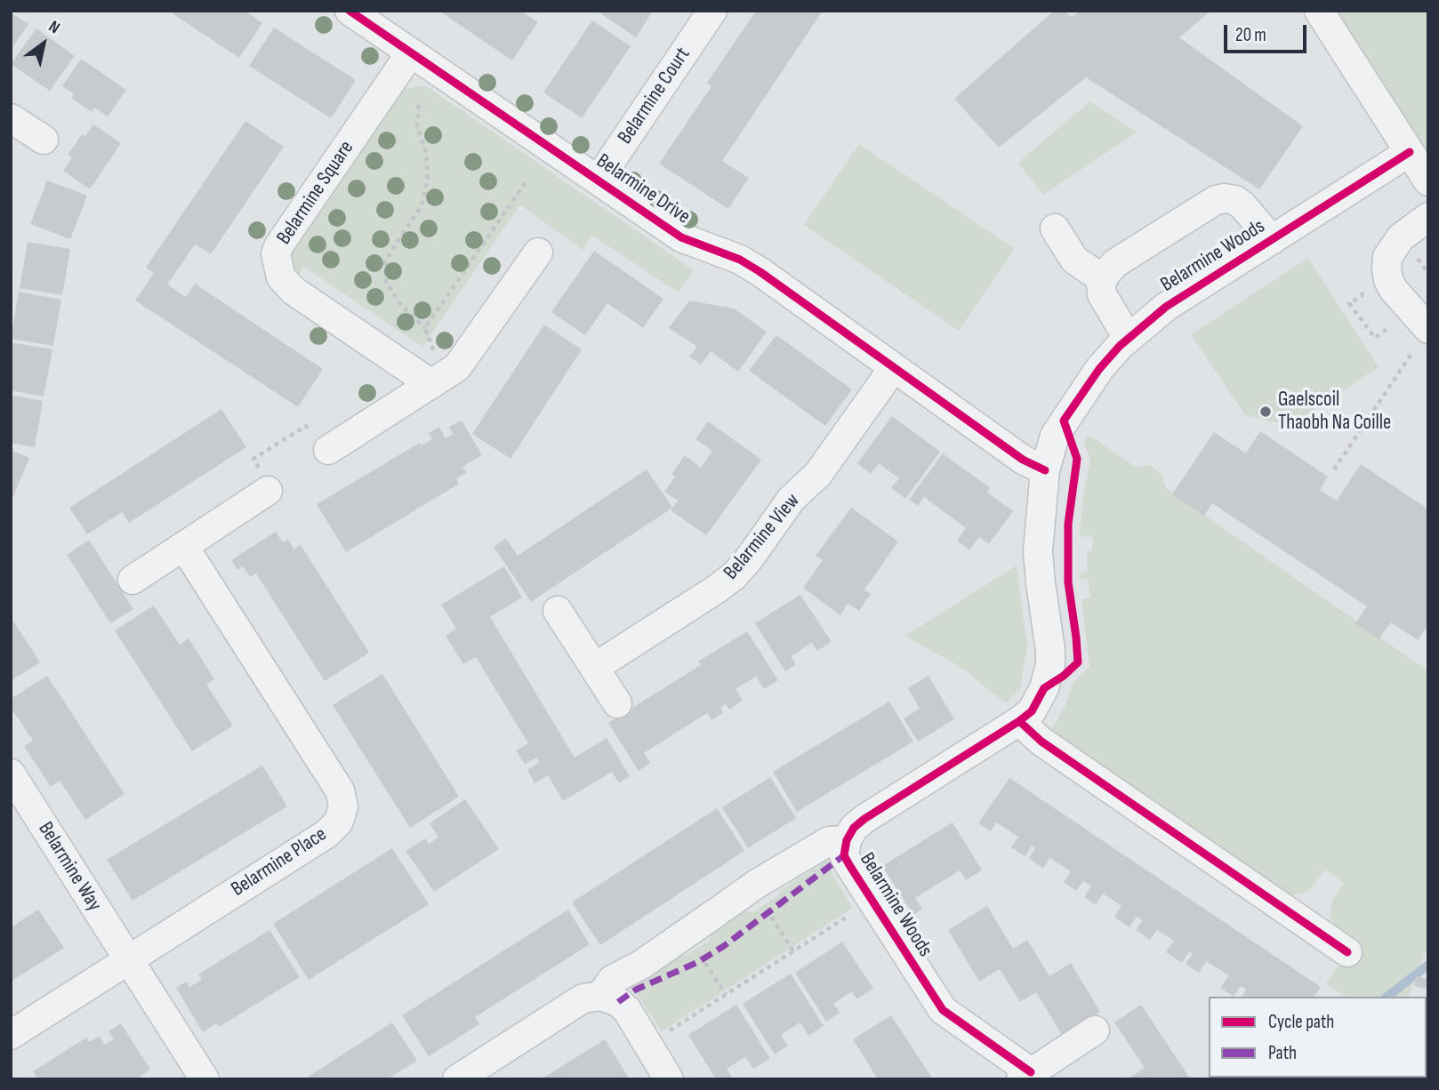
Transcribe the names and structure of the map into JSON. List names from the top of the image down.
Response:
{
  "streets": {
    "street": [
      "Belarmine Court",
      "Belarmine Drive",
      "Belarmine Square",
      "Belarmine Woods",
      "Belarmine View",
      "Belarmine Place",
      "Belarmine Way"
    ]
  },
  "crossings": [
    ["Belarmine Court", "Belarmine Drive"],
    ["Belarmine Drive", "Belarmine Square"],
    ["Belarmine Drive", "Belarmine Woods"],
    ["Belarmine Drive", "Belarmine View"],
    ["Belarmine Place", "Belarmine Way"]
  ],
  "places": ["Gaelscoil Thaobh Na Coille"],
  "legend": ["Cycle path", "Path"],
  "scale_bar": "20 m",
  "north": "top right"
}
